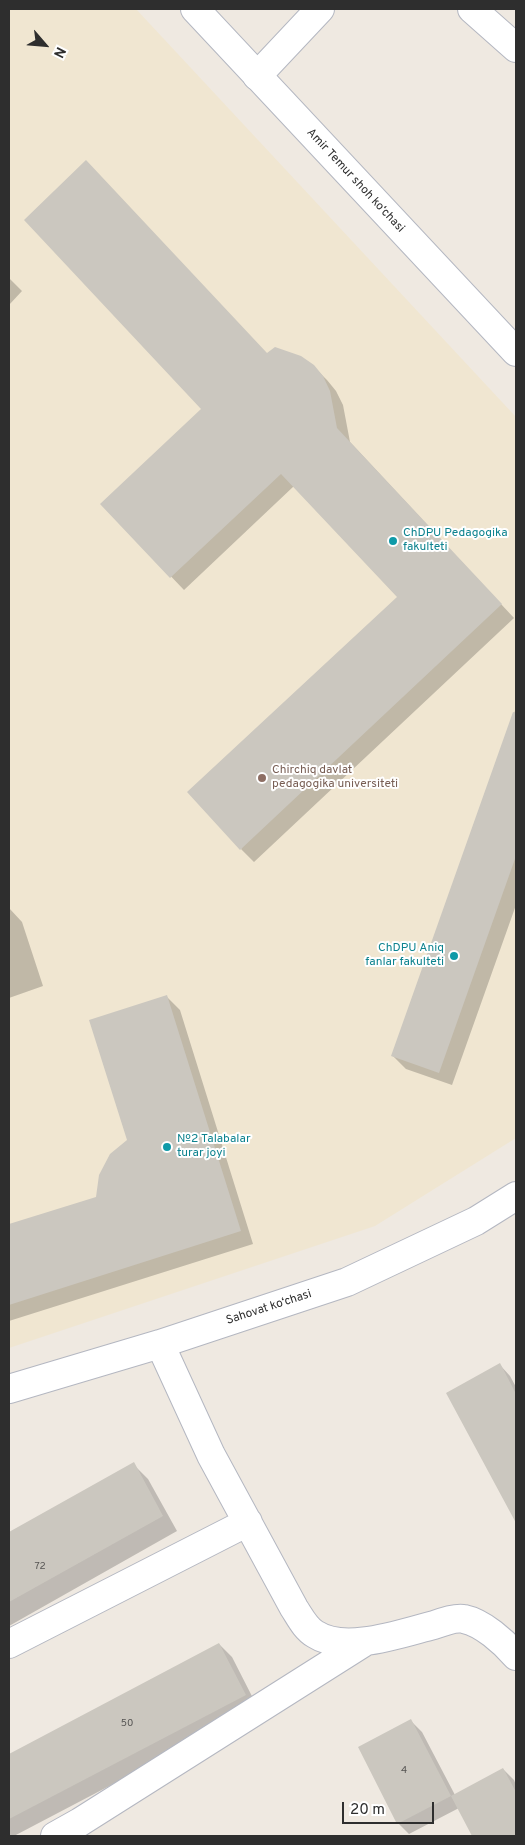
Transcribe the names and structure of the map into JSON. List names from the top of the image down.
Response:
{
  "streets": {
    "street": ["Amir Temur shoh ko‘chasi", "Sahovat ko‘chasi"]
  },
  "places": [
    "ChDPU Pedagogika fakulteti",
    "Chirchiq davlat pedagogika universiteti",
    "ChDPU Aniq fanlar fakulteti",
    "№2 Talabalar turar joyi"
  ],
  "house_numbers": ["72", "50", "4"],
  "scale_bar": "20 m",
  "north": "bottom right"
}
